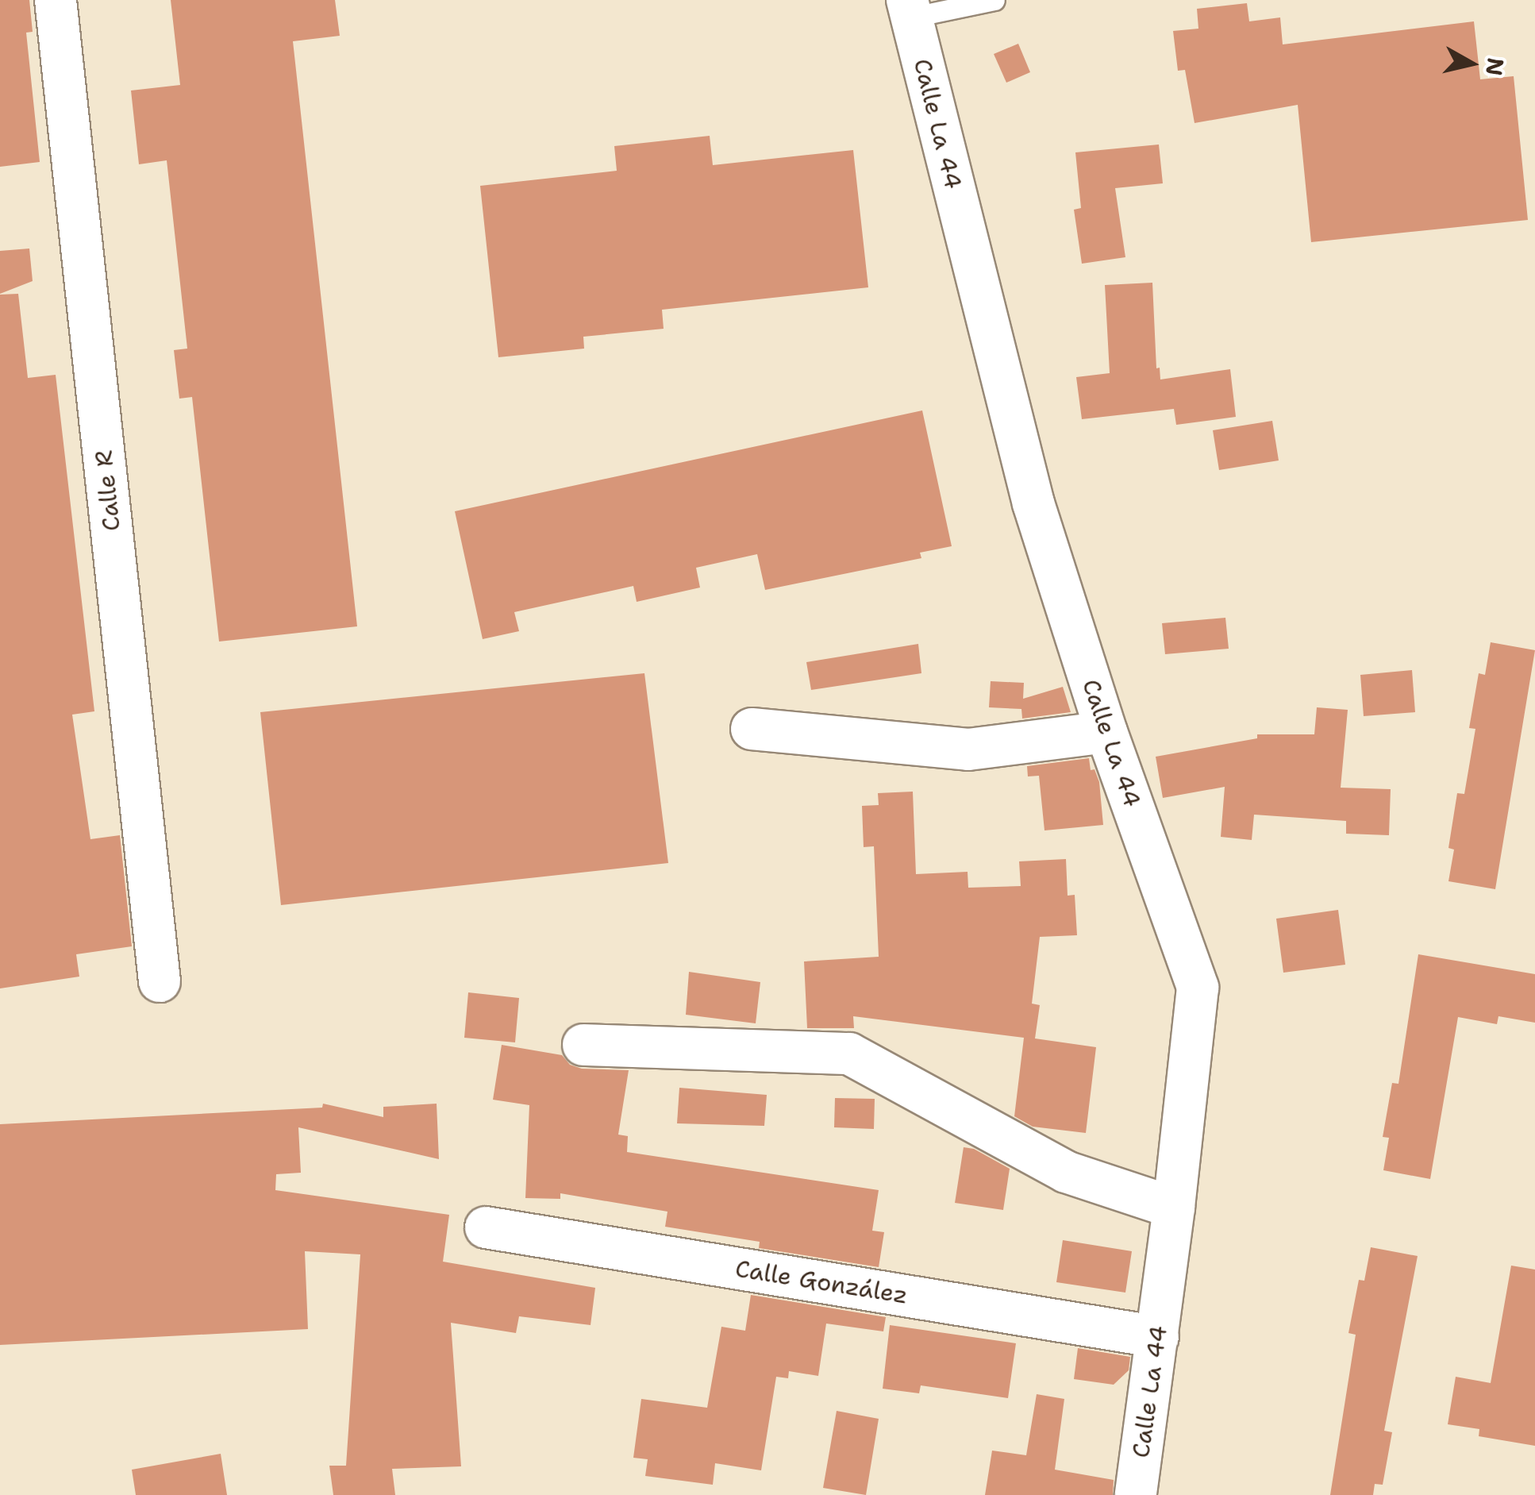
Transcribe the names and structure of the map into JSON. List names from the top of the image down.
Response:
{
  "streets": {
    "street": ["Calle La 44", "Calle R", "Calle González"]
  },
  "crossings": [
    ["Calle La 44", "Calle González"]
  ],
  "north": "right"
}
